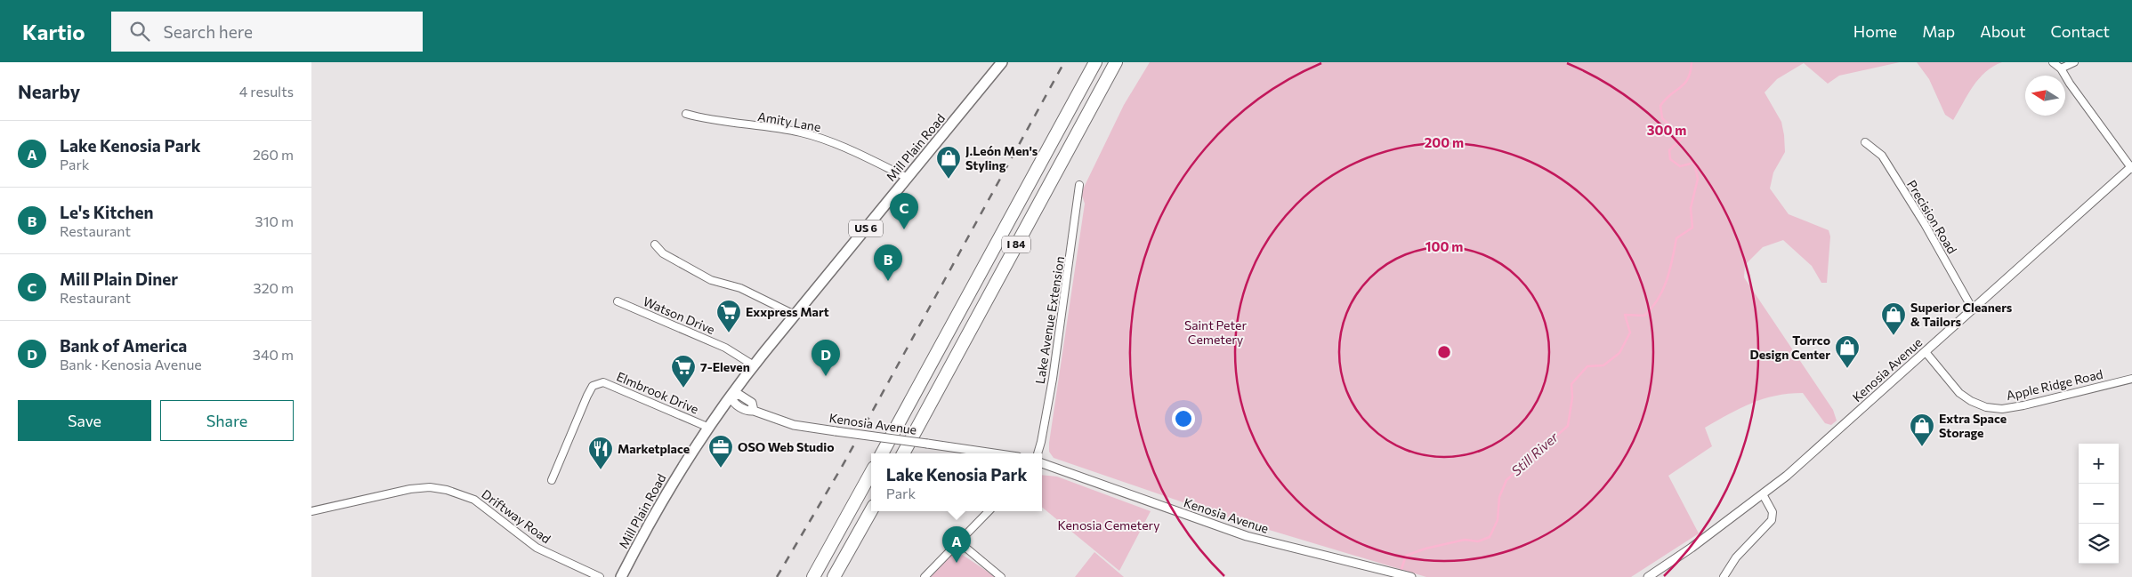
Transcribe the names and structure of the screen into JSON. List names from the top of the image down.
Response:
{
  "streets": {
    "highway": ["I 84"],
    "main road": ["Mill Plain Road", "US 6"],
    "street": [
      "Amity Lane",
      "Precision Road",
      "Watson Drive",
      "Lake Avenue Extension",
      "Kenosia Avenue",
      "Apple Ridge Road",
      "Elmbrook Drive",
      "Driftway Road"
    ]
  },
  "crossings": [
    ["Amity Lane", "Mill Plain Road"],
    ["Mill Plain Road", "Watson Drive"],
    ["Mill Plain Road", "Kenosia Avenue"],
    ["Mill Plain Road", "Elmbrook Drive"],
    ["Precision Road", "Kenosia Avenue"],
    ["Kenosia Avenue", "Apple Ridge Road"]
  ],
  "water": ["Still River"],
  "parks": ["Saint Peter Cemetery", "Kenosia Cemetery"],
  "places": {
    "shop": [
      "J.León Men's Styling",
      "Superior Cleaners & Tailors",
      "Torrco Design Center",
      "Extra Space Storage"
    ],
    "supermarket": ["Exxpress Mart", "7-Eleven"],
    "office": ["OSO Web Studio"],
    "restaurant": ["Marketplace"]
  },
  "north": "left",
  "page": {
    "header": "Kartio",
    "search": "Search here",
    "nav": [
      "Home",
      "Map",
      "About",
      "Contact"
    ],
    "heading": ["Nearby", "4 results"],
    "list": [
      {
        "mark": "A",
        "name": "Lake Kenosia Park",
        "note": "Park",
        "value": "260 m"
      },
      {
        "mark": "B",
        "name": "Le's Kitchen",
        "note": "Restaurant",
        "value": "310 m"
      },
      {
        "mark": "C",
        "name": "Mill Plain Diner",
        "note": "Restaurant",
        "value": "320 m"
      },
      {
        "mark": "D",
        "name": "Bank of America",
        "note": "Bank · Kenosia Avenue",
        "value": "340 m"
      }
    ],
    "pins": [
      "C",
      "B",
      "D",
      "A"
    ],
    "buttons": ["Save", "Share"],
    "map_buttons": ["+", "−"],
    "popup": ["Lake Kenosia Park", "Park"]
  },
  "rings": ["300 m", "200 m", "100 m"]
}
